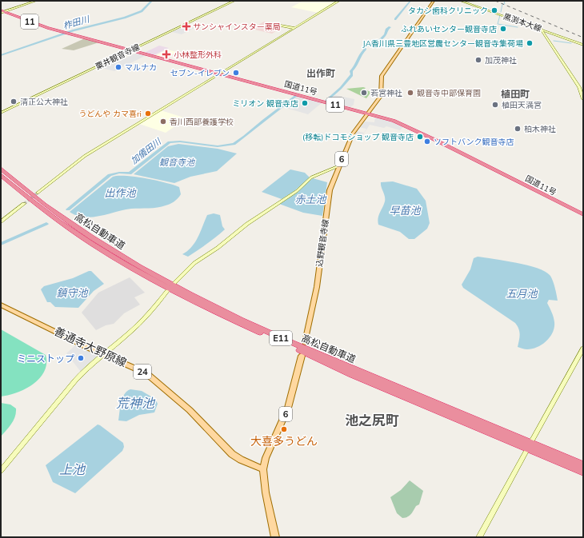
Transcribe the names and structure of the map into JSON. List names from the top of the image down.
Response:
{
  "streets": {
    "highway": [
      "11",
      "国道11号",
      "高松自動車道",
      "E11"
    ],
    "main road": [
      "6",
      "込野観音寺線",
      "善通寺大野原線",
      "24"
    ],
    "street": ["黒渕本大線", "粟井観音寺線"]
  },
  "crossings": [
    ["粟井観音寺線", "国道11号"],
    ["国道11号", "込野観音寺線"],
    ["6", "善通寺大野原線"]
  ],
  "districts": ["出作町", "植田町", "池之尻町"],
  "water": [
    "柞田川",
    "加儀田川",
    "観音寺池",
    "出作池",
    "赤土池",
    "早苗池",
    "鎮守池",
    "五月池",
    "荒神池",
    "上池"
  ],
  "places": {
    "other": [
      "タカシ歯科クリニック",
      "ふれあいセンター観音寺店",
      "JA香川県三豊地区営農センター観音寺集荷場",
      "加茂神社",
      "マルナカ",
      "セブン-イレブン",
      "若宮神社",
      "観音寺中部保育園",
      "清正公大神社",
      "ミリオン 観音寺店",
      "植田天満宮",
      "うどんや カマ喜ri",
      "香川西部養護学校",
      "柏木神社",
      "(移転)ドコモショップ 観音寺店",
      "ソフトバンク観音寺店",
      "ミニストップ",
      "大喜多うどん"
    ],
    "health": ["サンシャインスター薬局", "小林整形外科"]
  }
}
